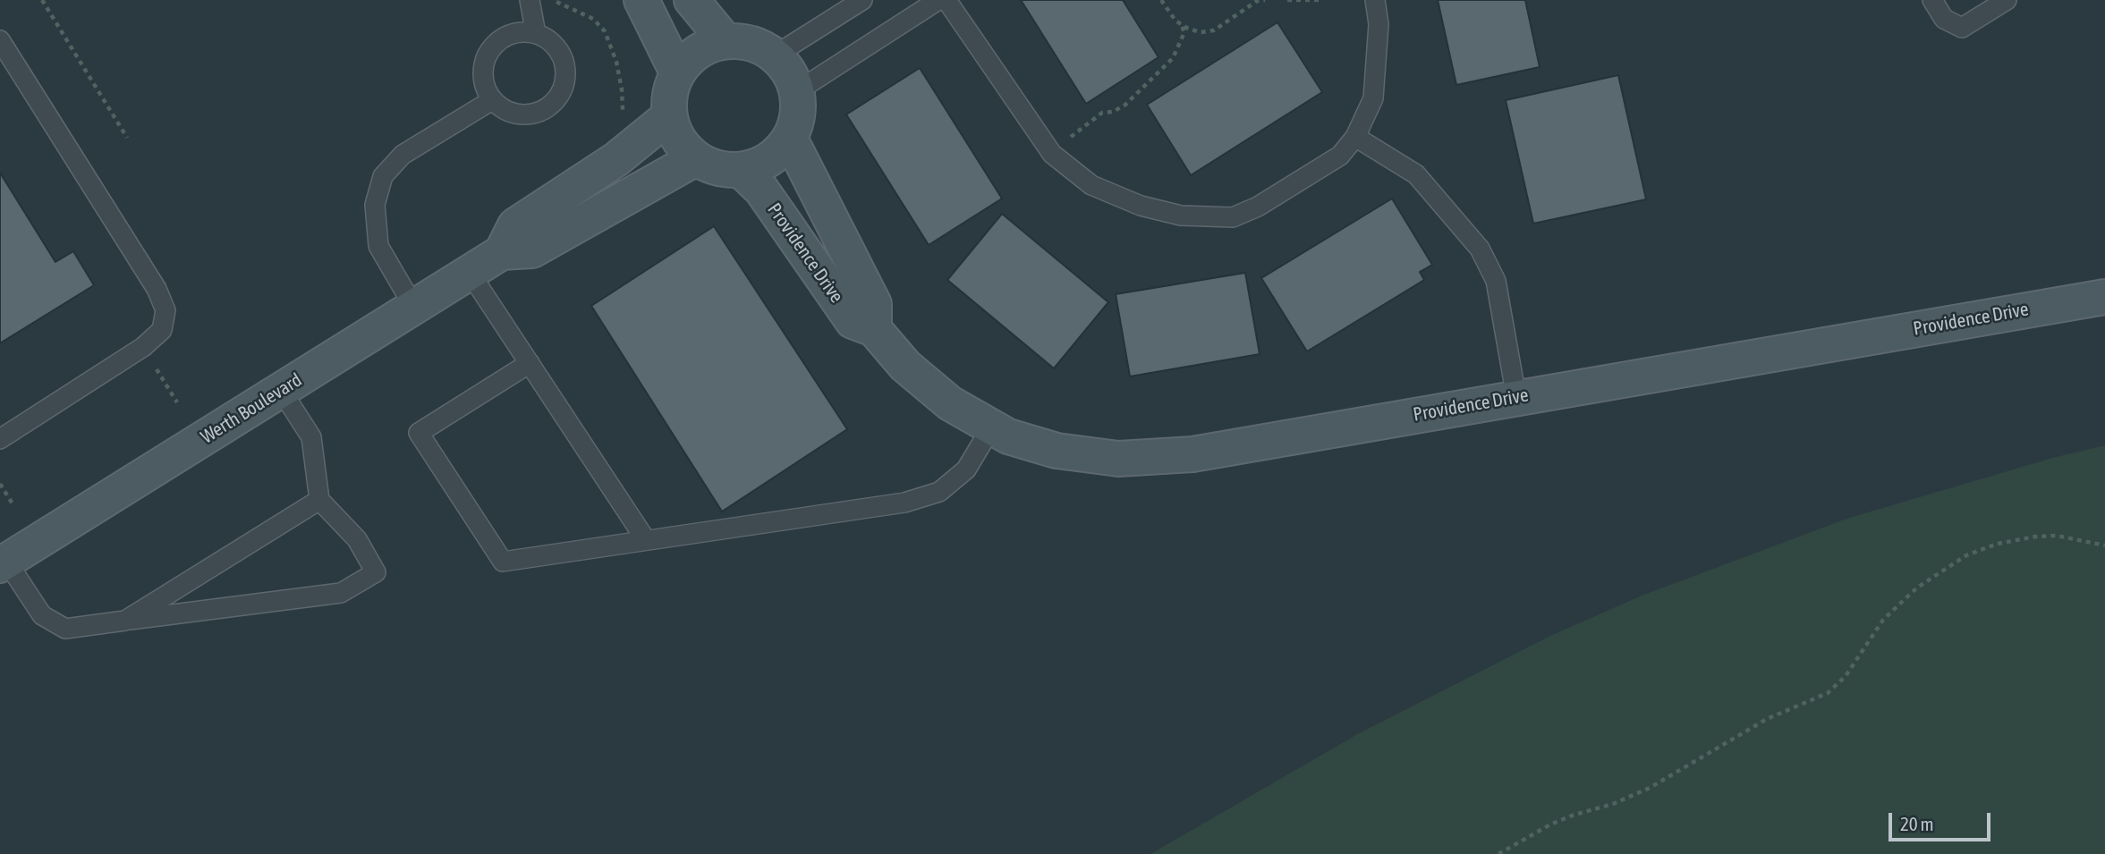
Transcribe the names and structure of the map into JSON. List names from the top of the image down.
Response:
{
  "streets": {
    "street": ["Providence Drive", "Werth Boulevard"]
  },
  "crossings": [
    ["Providence Drive", "Werth Boulevard"]
  ],
  "scale_bar": "20 m"
}
